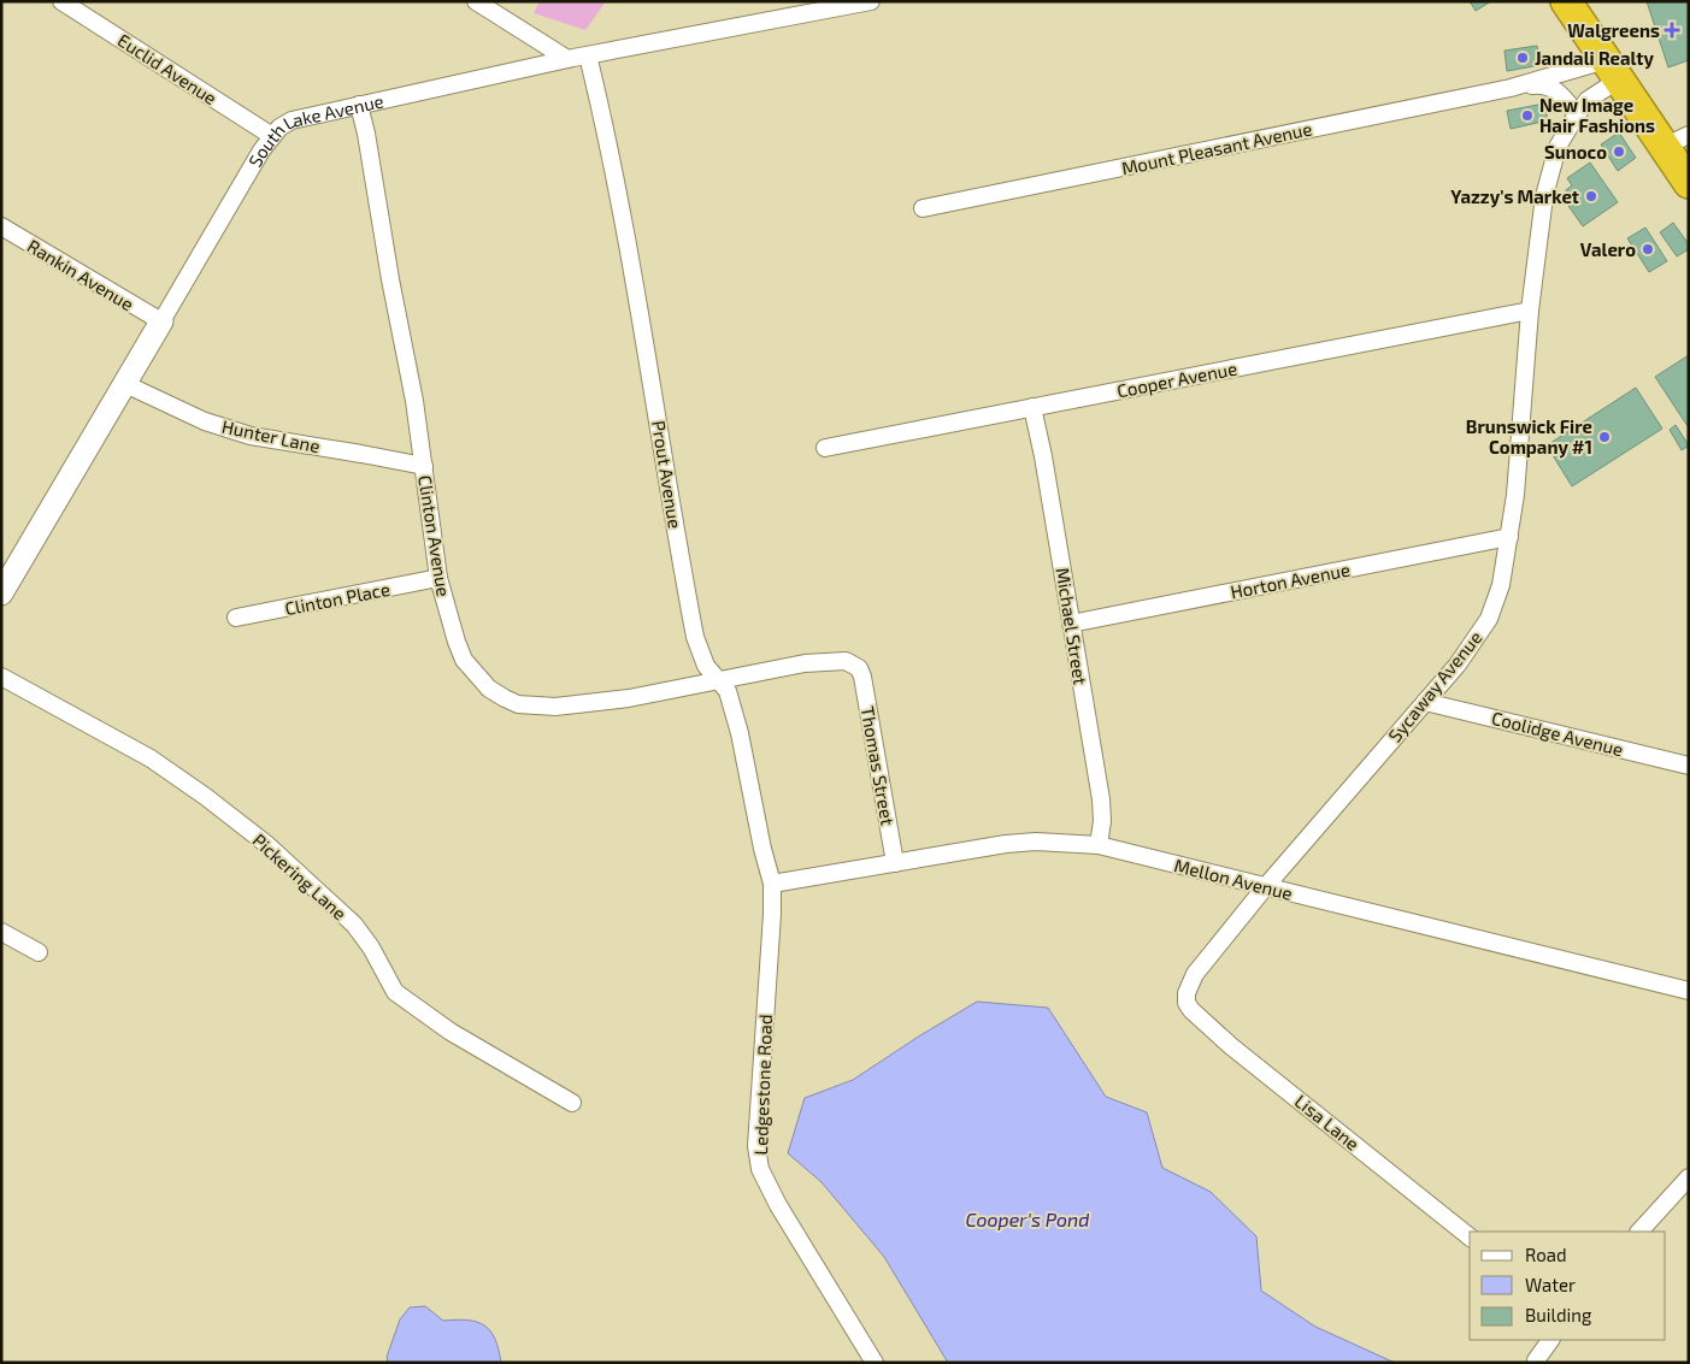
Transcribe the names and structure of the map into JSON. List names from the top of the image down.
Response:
{
  "streets": {
    "street": [
      "Euclid Avenue",
      "South Lake Avenue",
      "Mount Pleasant Avenue",
      "Rankin Avenue",
      "Cooper Avenue",
      "Hunter Lane",
      "Prout Avenue",
      "Clinton Avenue",
      "Horton Avenue",
      "Clinton Place",
      "Michael Street",
      "Sycaway Avenue",
      "Coolidge Avenue",
      "Thomas Street",
      "Pickering Lane",
      "Mellon Avenue",
      "Ledgestone Road",
      "Lisa Lane"
    ]
  },
  "crossings": [
    ["Euclid Avenue", "South Lake Avenue"],
    ["South Lake Avenue", "Rankin Avenue"],
    ["South Lake Avenue", "Hunter Lane"],
    ["South Lake Avenue", "Prout Avenue"],
    ["South Lake Avenue", "Clinton Avenue"],
    ["Mount Pleasant Avenue", "Sycaway Avenue"],
    ["Cooper Avenue", "Michael Street"],
    ["Cooper Avenue", "Sycaway Avenue"],
    ["Hunter Lane", "Clinton Avenue"],
    ["Prout Avenue", "Clinton Avenue"],
    ["Prout Avenue", "Mellon Avenue"],
    ["Prout Avenue", "Ledgestone Road"],
    ["Clinton Avenue", "Clinton Place"],
    ["Clinton Avenue", "Thomas Street"],
    ["Horton Avenue", "Michael Street"],
    ["Horton Avenue", "Sycaway Avenue"],
    ["Michael Street", "Mellon Avenue"],
    ["Sycaway Avenue", "Coolidge Avenue"],
    ["Sycaway Avenue", "Mellon Avenue"],
    ["Sycaway Avenue", "Lisa Lane"],
    ["Thomas Street", "Mellon Avenue"],
    ["Mellon Avenue", "Ledgestone Road"]
  ],
  "water": ["Cooper's Pond"],
  "places": {
    "health": ["Walgreens"],
    "other": [
      "Jandali Realty",
      "New Image Hair Fashions",
      "Sunoco",
      "Yazzy's Market",
      "Valero",
      "Brunswick Fire Company #1"
    ]
  },
  "legend": ["Road", "Water", "Building"]
}
